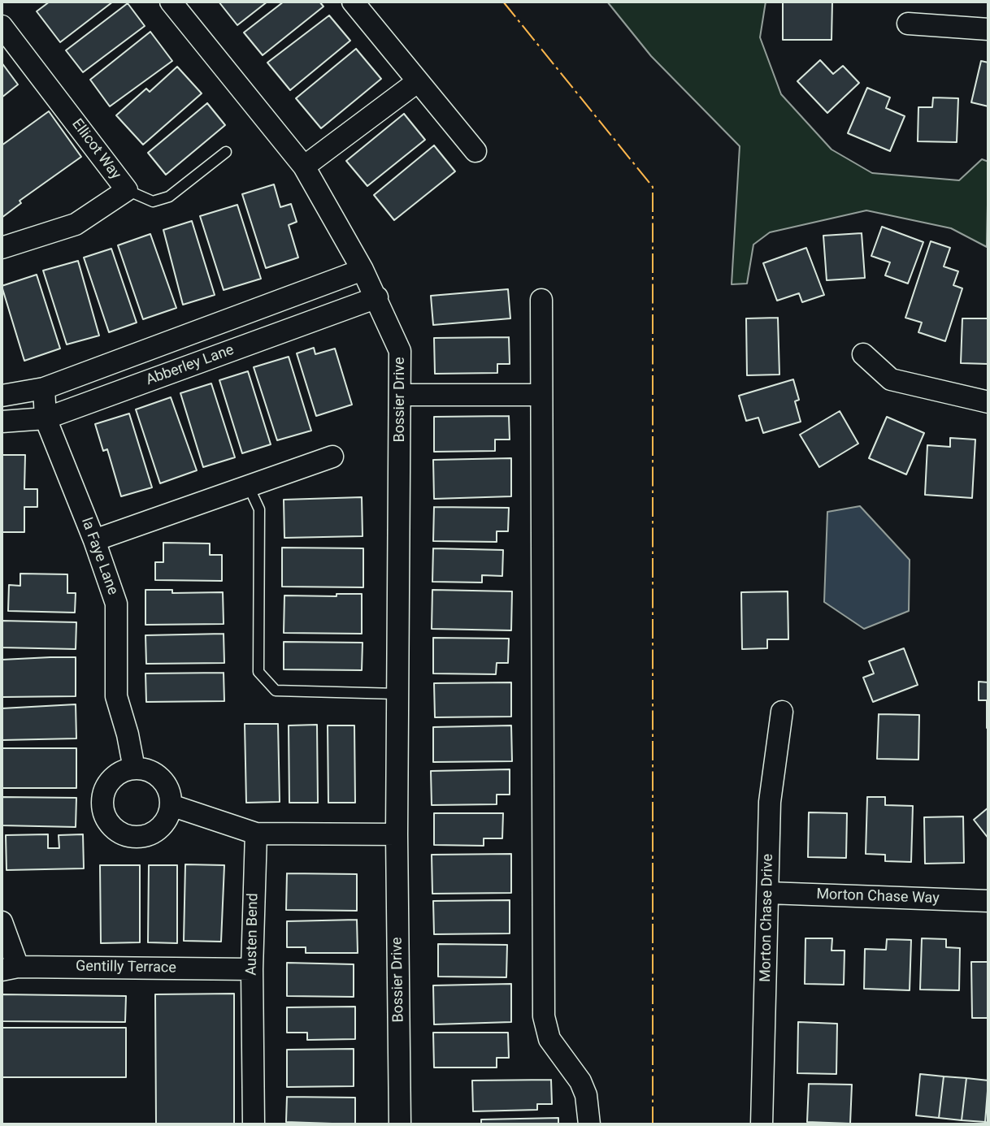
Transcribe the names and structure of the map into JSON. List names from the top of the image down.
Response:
{
  "streets": {
    "street": [
      "Ellicot Way",
      "Abberley Lane",
      "Bossier Drive",
      "la Faye Lane",
      "Morton Chase Way",
      "Morton Chase Drive",
      "Austen Bend",
      "Gentilly Terrace"
    ]
  },
  "crossings": [
    ["Abberley Lane", "Bossier Drive"],
    ["Abberley Lane", "la Faye Lane"],
    ["Morton Chase Way", "Morton Chase Drive"],
    ["Austen Bend", "Gentilly Terrace"]
  ]
}
